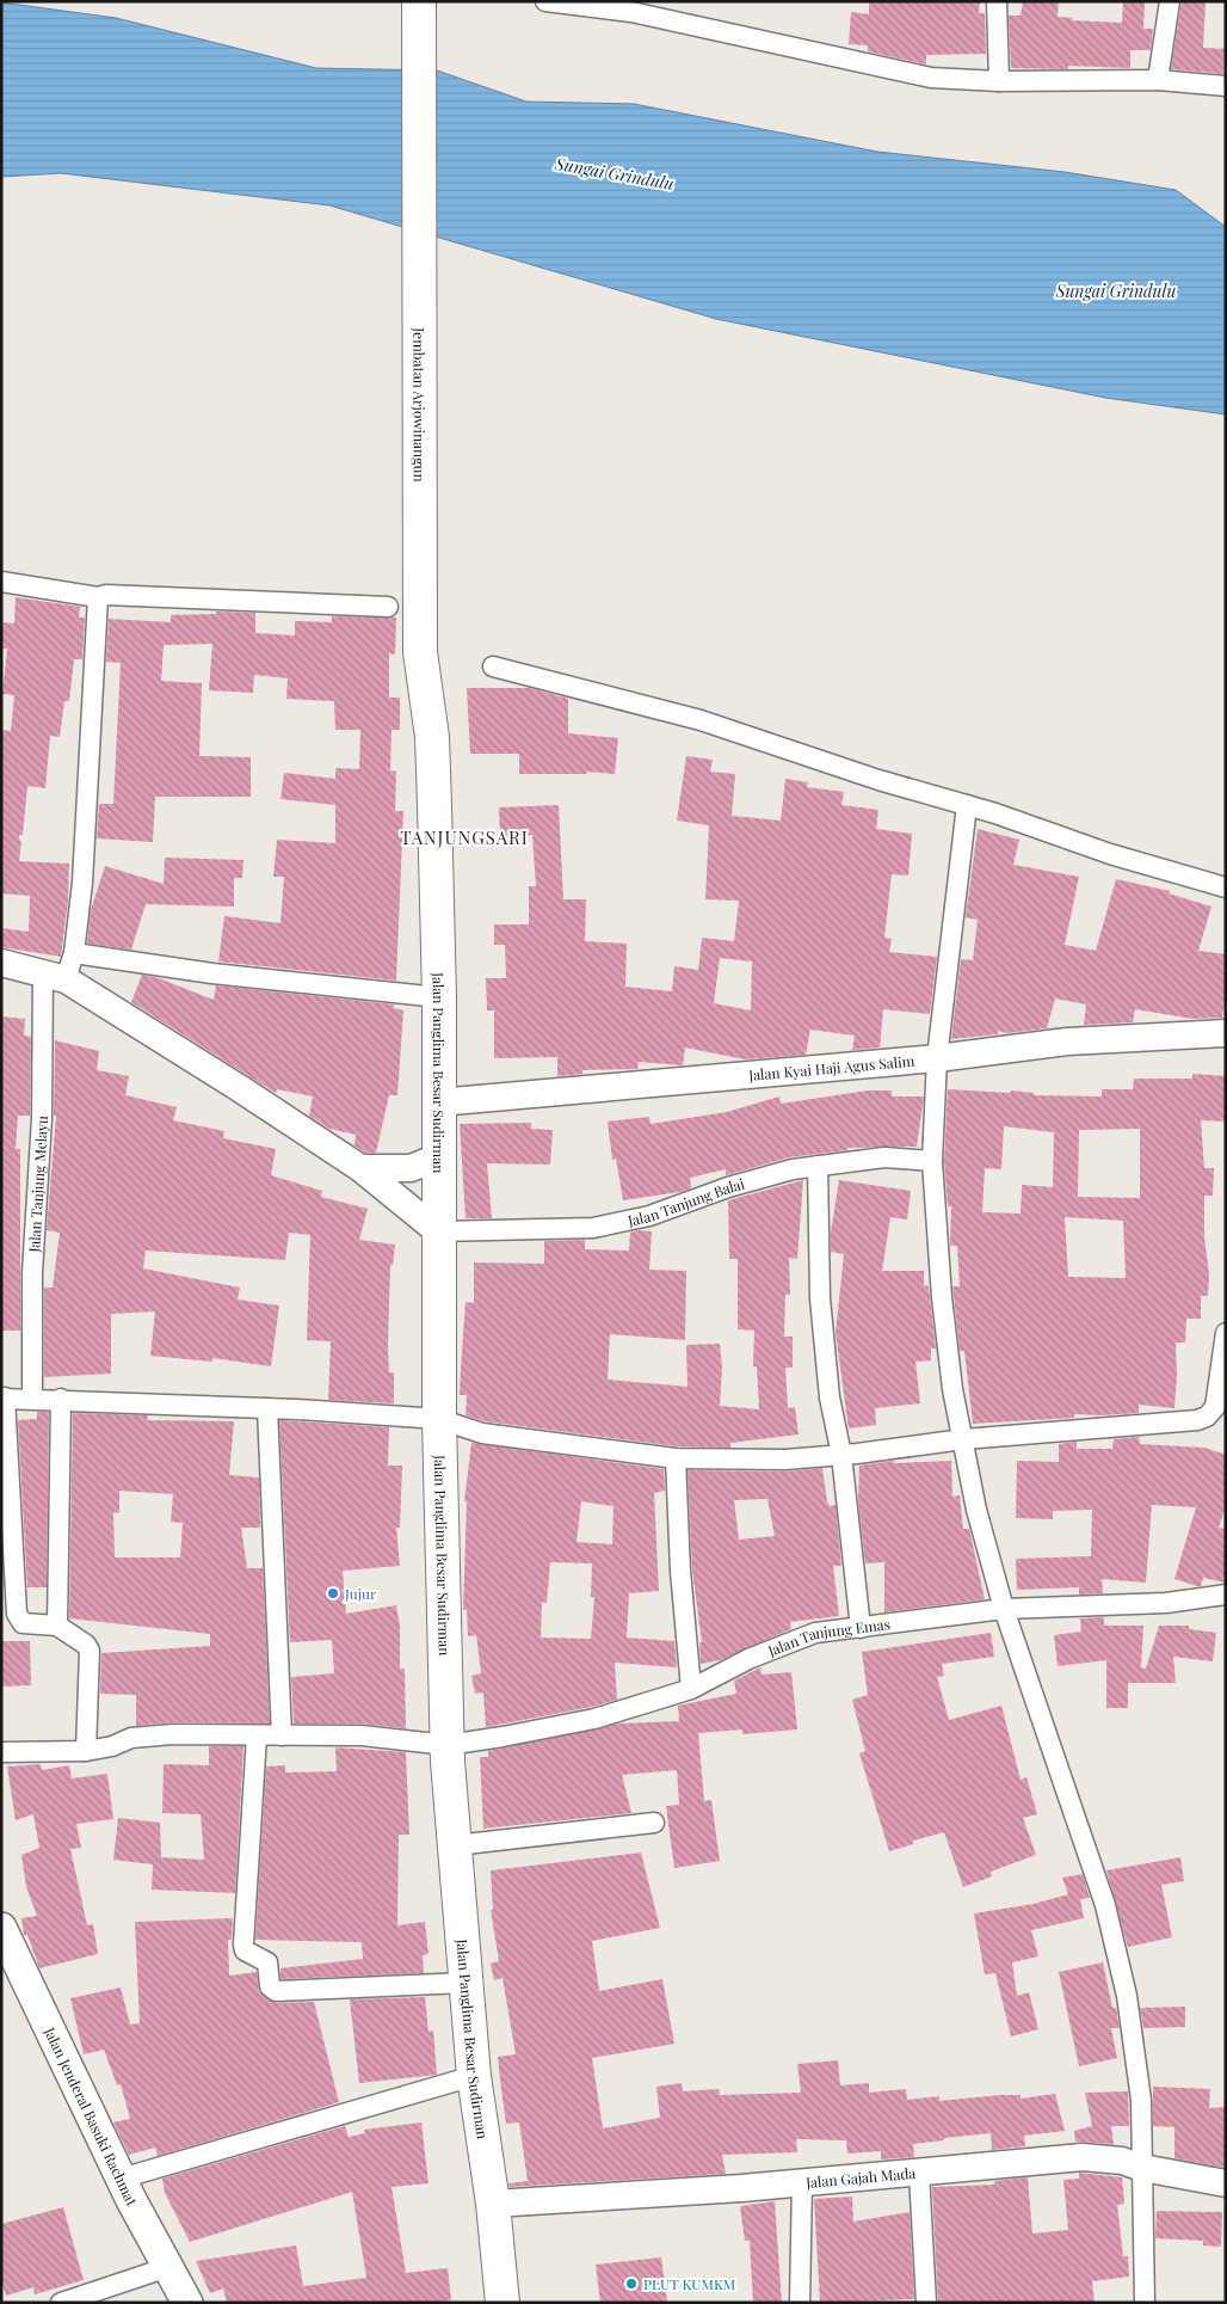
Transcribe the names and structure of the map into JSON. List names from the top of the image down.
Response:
{
  "streets": {
    "highway": ["Jembatan Arjowinangun", "Jalan Panglima Besar Sudirman"],
    "main road": ["Jalan Jenderal Basuki Rachmat"],
    "street": [
      "Jalan Kyai Haji Agus Salim",
      "Jalan Tanjung Melayu",
      "Jalan Tanjung Balai",
      "Jalan Tanjung Emas",
      "Jalan Gajah Mada"
    ]
  },
  "crossings": [
    ["Jembatan Arjowinangun", "Jalan Panglima Besar Sudirman"],
    ["Jalan Kyai Haji Agus Salim", "Jalan Panglima Besar Sudirman"],
    ["Jalan Panglima Besar Sudirman", "Jalan Tanjung Balai"],
    ["Jalan Panglima Besar Sudirman", "Jalan Tanjung Emas"],
    ["Jalan Panglima Besar Sudirman", "Jalan Gajah Mada"]
  ],
  "districts": ["TANJUNGSARI"],
  "water": ["Sungai Grindulu"],
  "places": ["Jujur", "PLUT KUMKM"]
}
